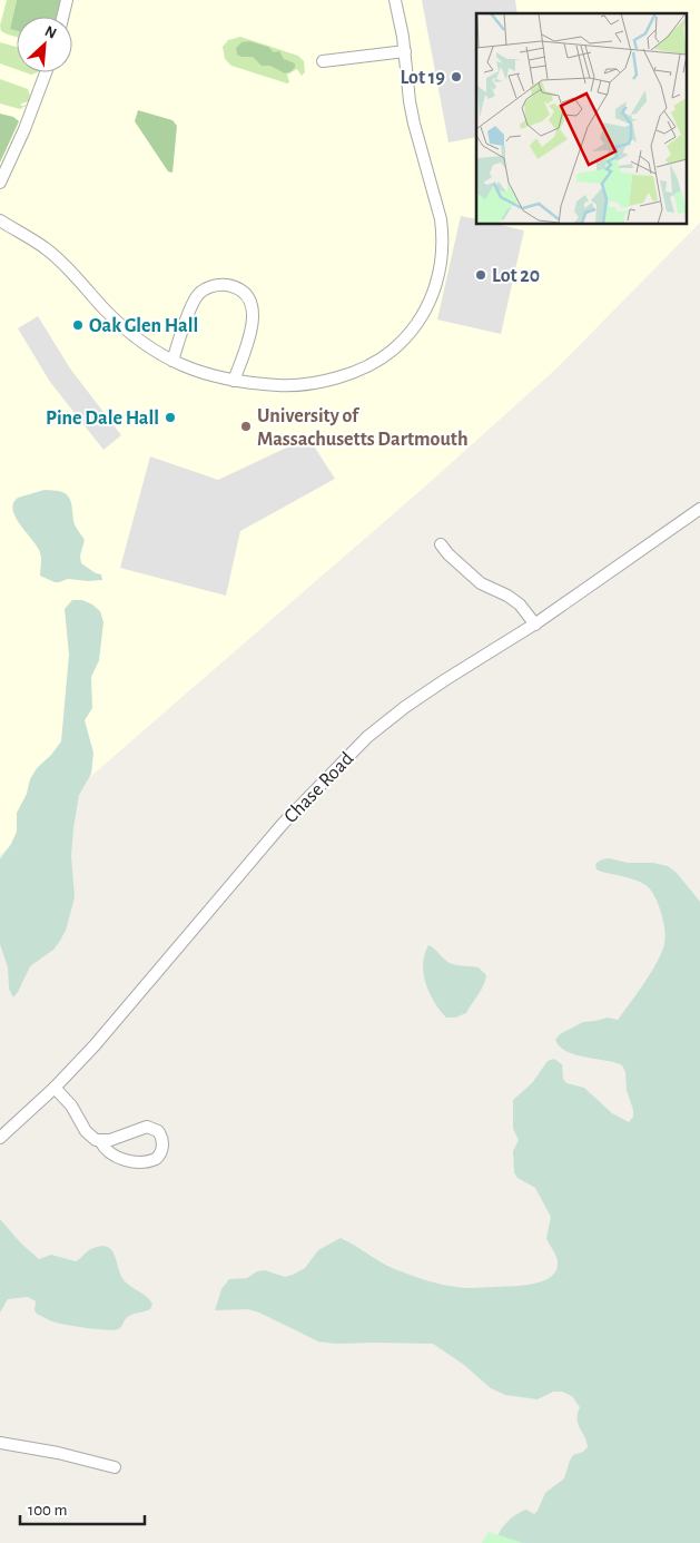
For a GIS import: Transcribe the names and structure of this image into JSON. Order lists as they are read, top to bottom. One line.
{"streets":{"street":["Chase Road"]},"places":["Lot 19","Lot 20","Oak Glen Hall","Pine Dale Hall","University of Massachusetts Dartmouth"],"scale_bar":"100 m","north":"top right"}
